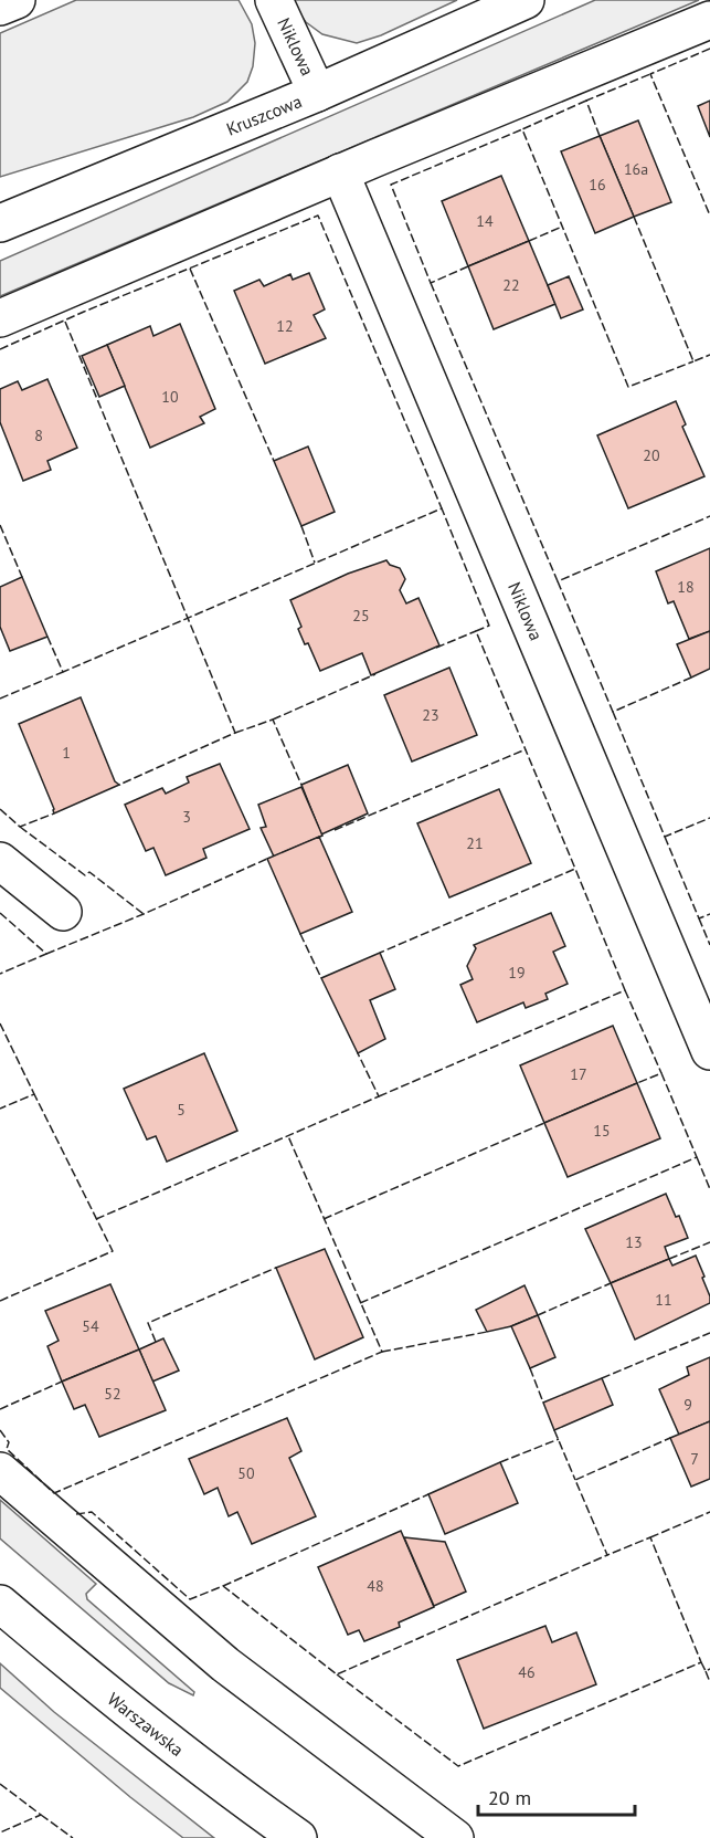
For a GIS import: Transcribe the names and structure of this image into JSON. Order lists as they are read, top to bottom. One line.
{"streets":{"street":["Niklowa","Kruszcowa","Warszawska"]},"crossings":[["Niklowa","Kruszcowa"]],"house_numbers":["16a","16","14","22","12","10","8","20","18","25","23","1","3","21","19","17","5","15","13","11","54","52","9","7","50","48","46"],"scale_bar":"20 m"}
